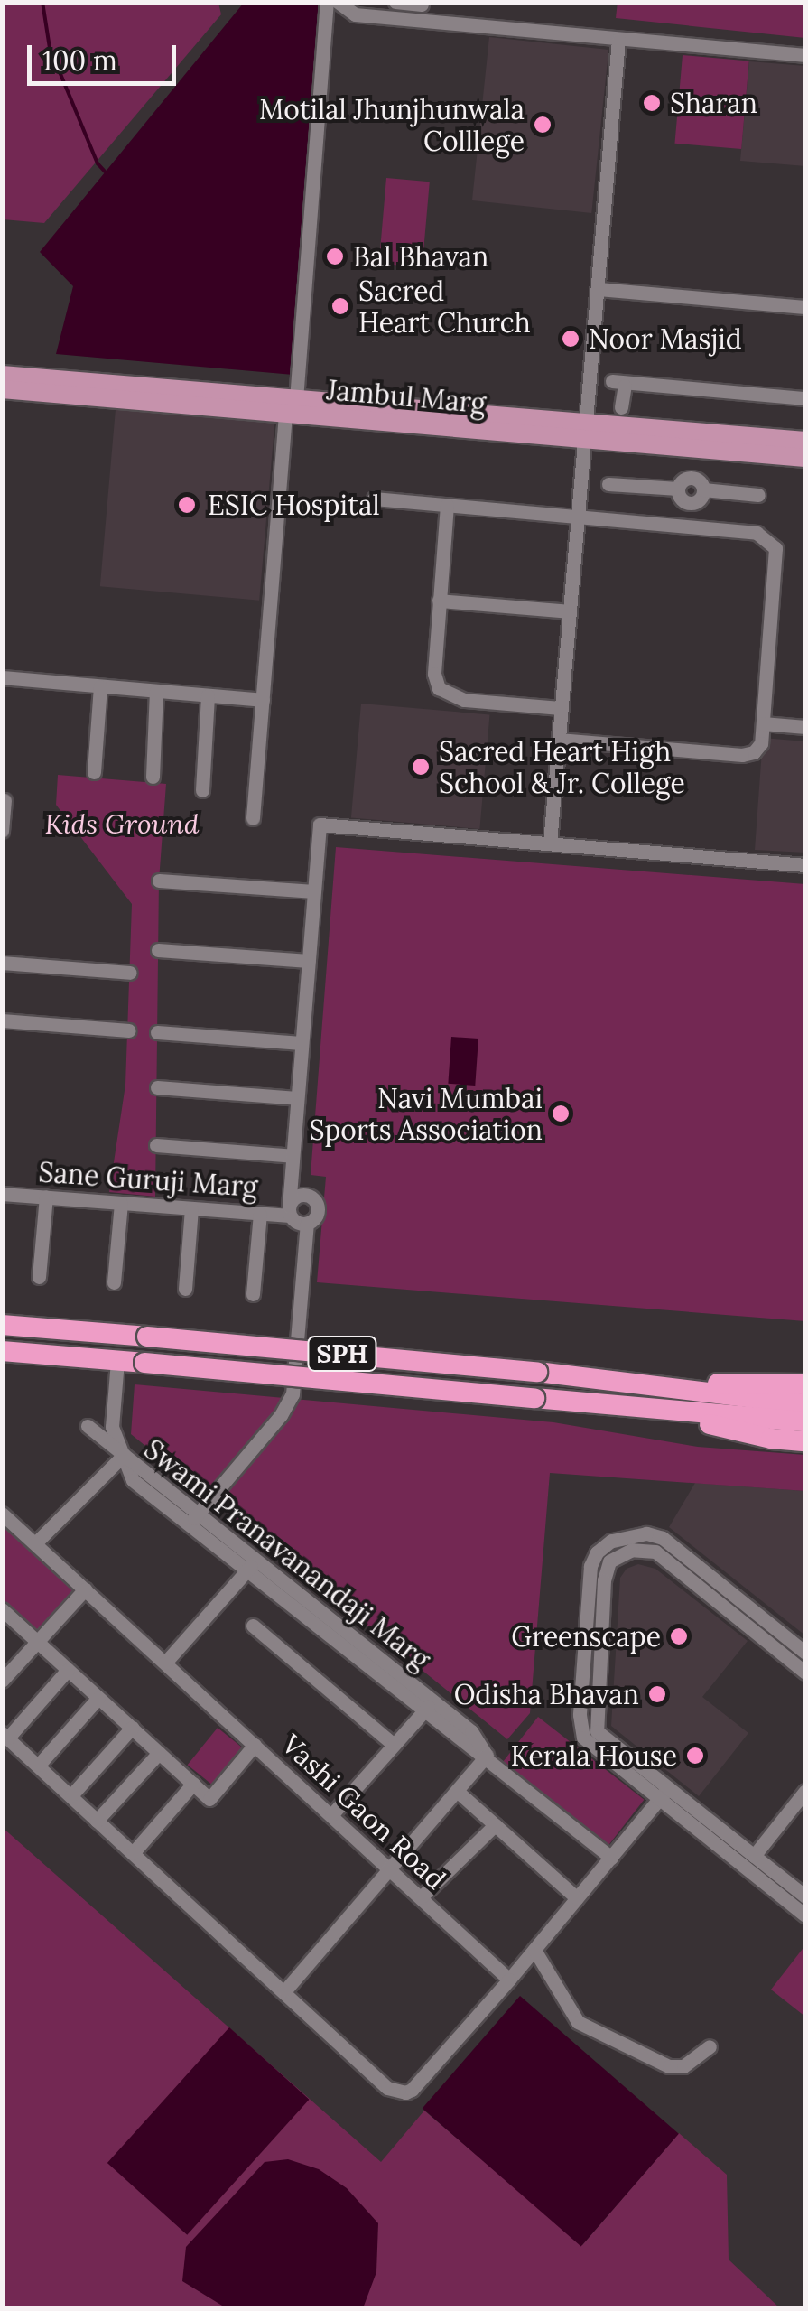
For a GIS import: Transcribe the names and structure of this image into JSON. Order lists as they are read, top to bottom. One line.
{"streets":{"highway":["SPH"],"main road":["Jambul Marg"],"street":["Sane Guruji Marg","Swami Pranavanandaji Marg","Vashi Gaon Road"]},"parks":["Kids Ground"],"places":["Sharan","Motilal Jhunjhunwala Colllege","Bal Bhavan","Sacred Heart Church","Noor Masjid","ESIC Hospital","Sacred Heart High School & Jr. College","Navi Mumbai Sports Association","Greenscape","Odisha Bhavan","Kerala House"],"scale_bar":"100 m"}
